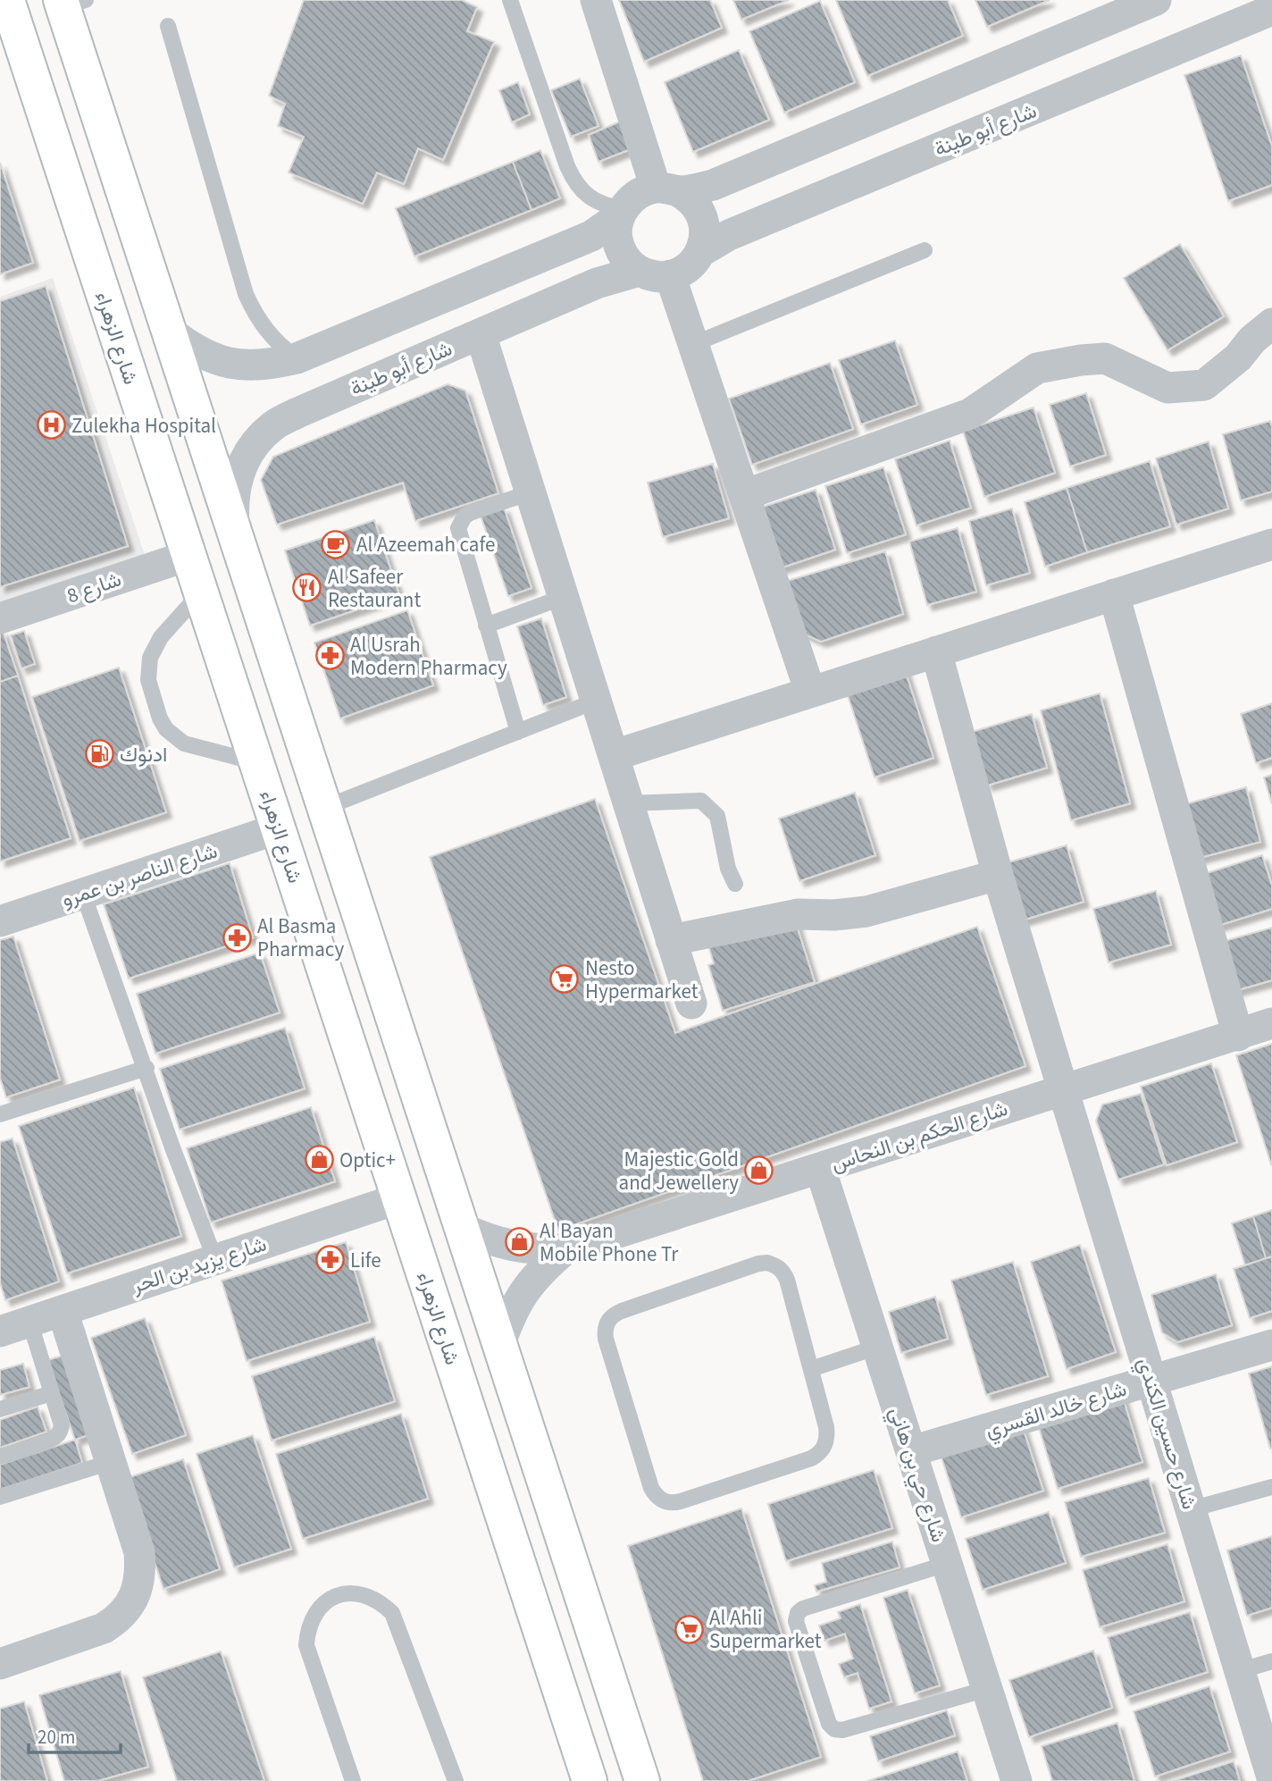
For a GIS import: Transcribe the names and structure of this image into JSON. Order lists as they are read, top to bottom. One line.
{"streets":{"main road":["شارع الزهراء"],"street":["شارع أبو طينة","شارع 8","شارع الناصر بن عمرو","شارع الحكم بن النحاس","شارع يزيد بن الحر","شارع خالد القسري","شارع حسين الكندي","شارع حي بن هاني"]},"crossings":[["شارع الزهراء","شارع 8"],["شارع الزهراء","شارع الناصر بن عمرو"],["شارع الزهراء","شارع يزيد بن الحر"],["شارع الحكم بن النحاس","شارع حسين الكندي"],["شارع الحكم بن النحاس","شارع حي بن هاني"],["شارع خالد القسري","شارع حسين الكندي"],["شارع خالد القسري","شارع حي بن هاني"]],"places":{"hospital":["Zulekha Hospital"],"cafe":["Al Azeemah cafe"],"restaurant":["Al Safeer Restaurant"],"pharmacy":["Al Usrah Modern Pharmacy","Al Basma Pharmacy","Life"],"fuel station":["ادنوك"],"supermarket":["Nesto Hypermarket","Al Ahli Supermarket"],"shop":["Optic+","Majestic Gold and Jewellery","Al Bayan Mobile Phone Tr"]},"scale_bar":"20 m"}
